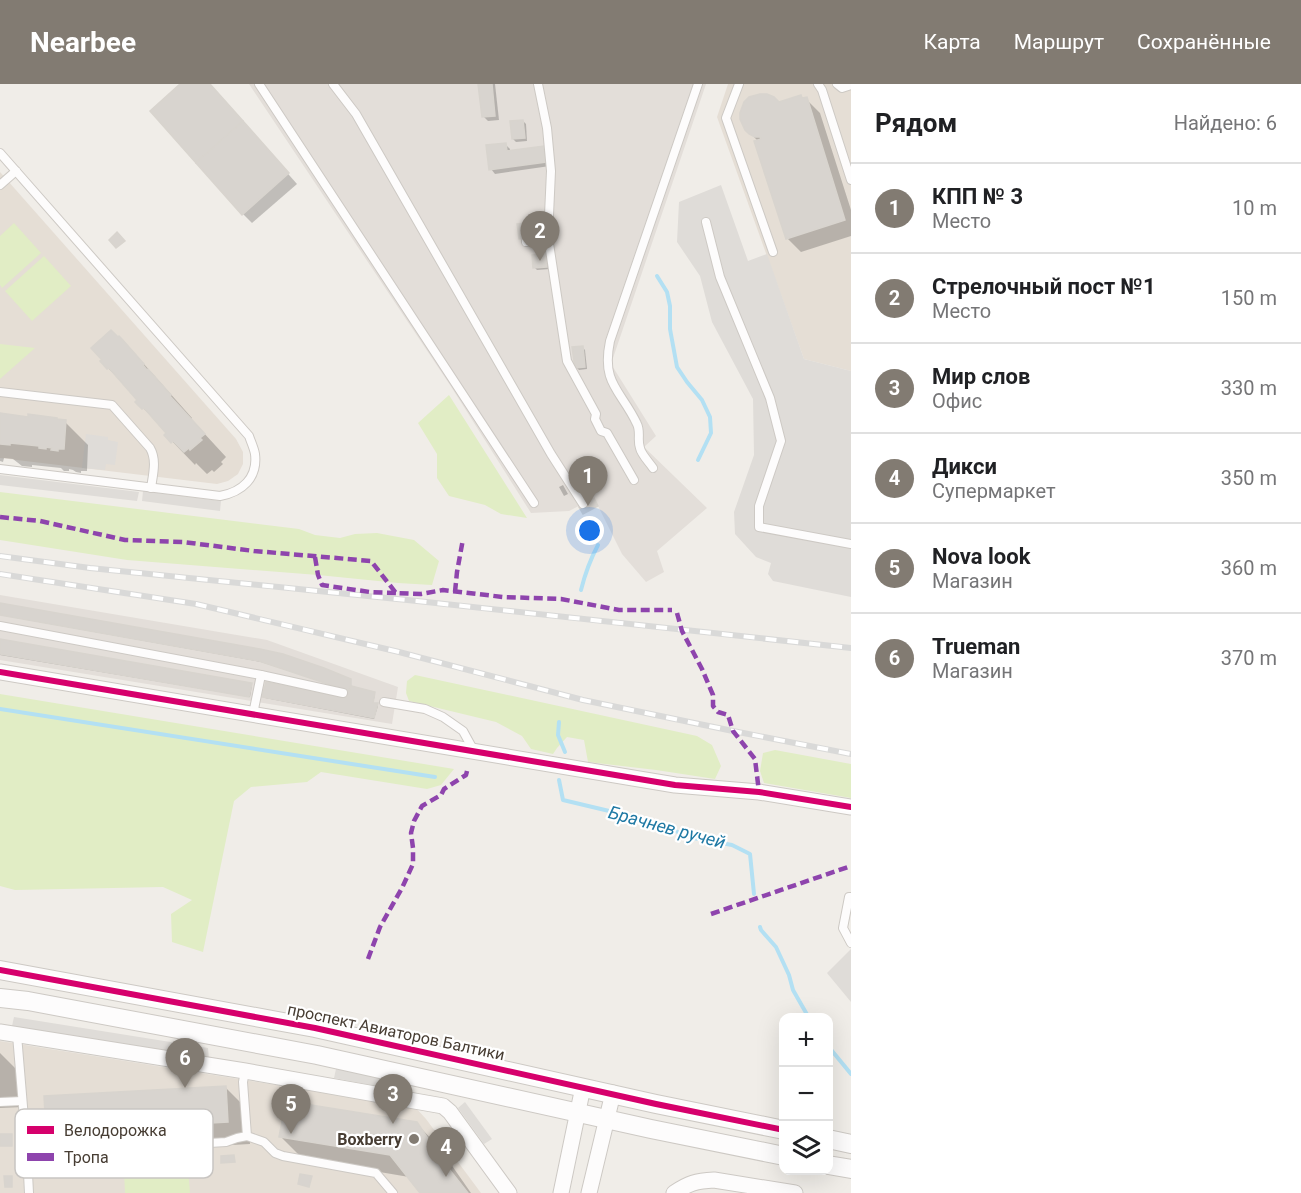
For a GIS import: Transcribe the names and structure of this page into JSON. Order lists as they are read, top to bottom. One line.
{"streets":{"street":["проспект Авиаторов Балтики"]},"water":["Брачнев ручей"],"places":["Boxberry"],"legend":["Велодорожка","Тропа"],"page":{"header":"Nearbee","nav":["Карта","Маршрут","Сохранённые"],"heading":["Рядом","Найдено: 6"],"list":[{"mark":"1","name":"КПП № 3","note":"Место","value":"10 m"},{"mark":"2","name":"Стрелочный пост №1","note":"Место","value":"150 m"},{"mark":"3","name":"Мир слов","note":"Офис","value":"330 m"},{"mark":"4","name":"Дикси","note":"Супермаркет","value":"350 m"},{"mark":"5","name":"Nova look","note":"Магазин","value":"360 m"},{"mark":"6","name":"Trueman","note":"Магазин","value":"370 m"}],"pins":["2","1","6","3","5","4"],"map_buttons":["+","−"]}}
